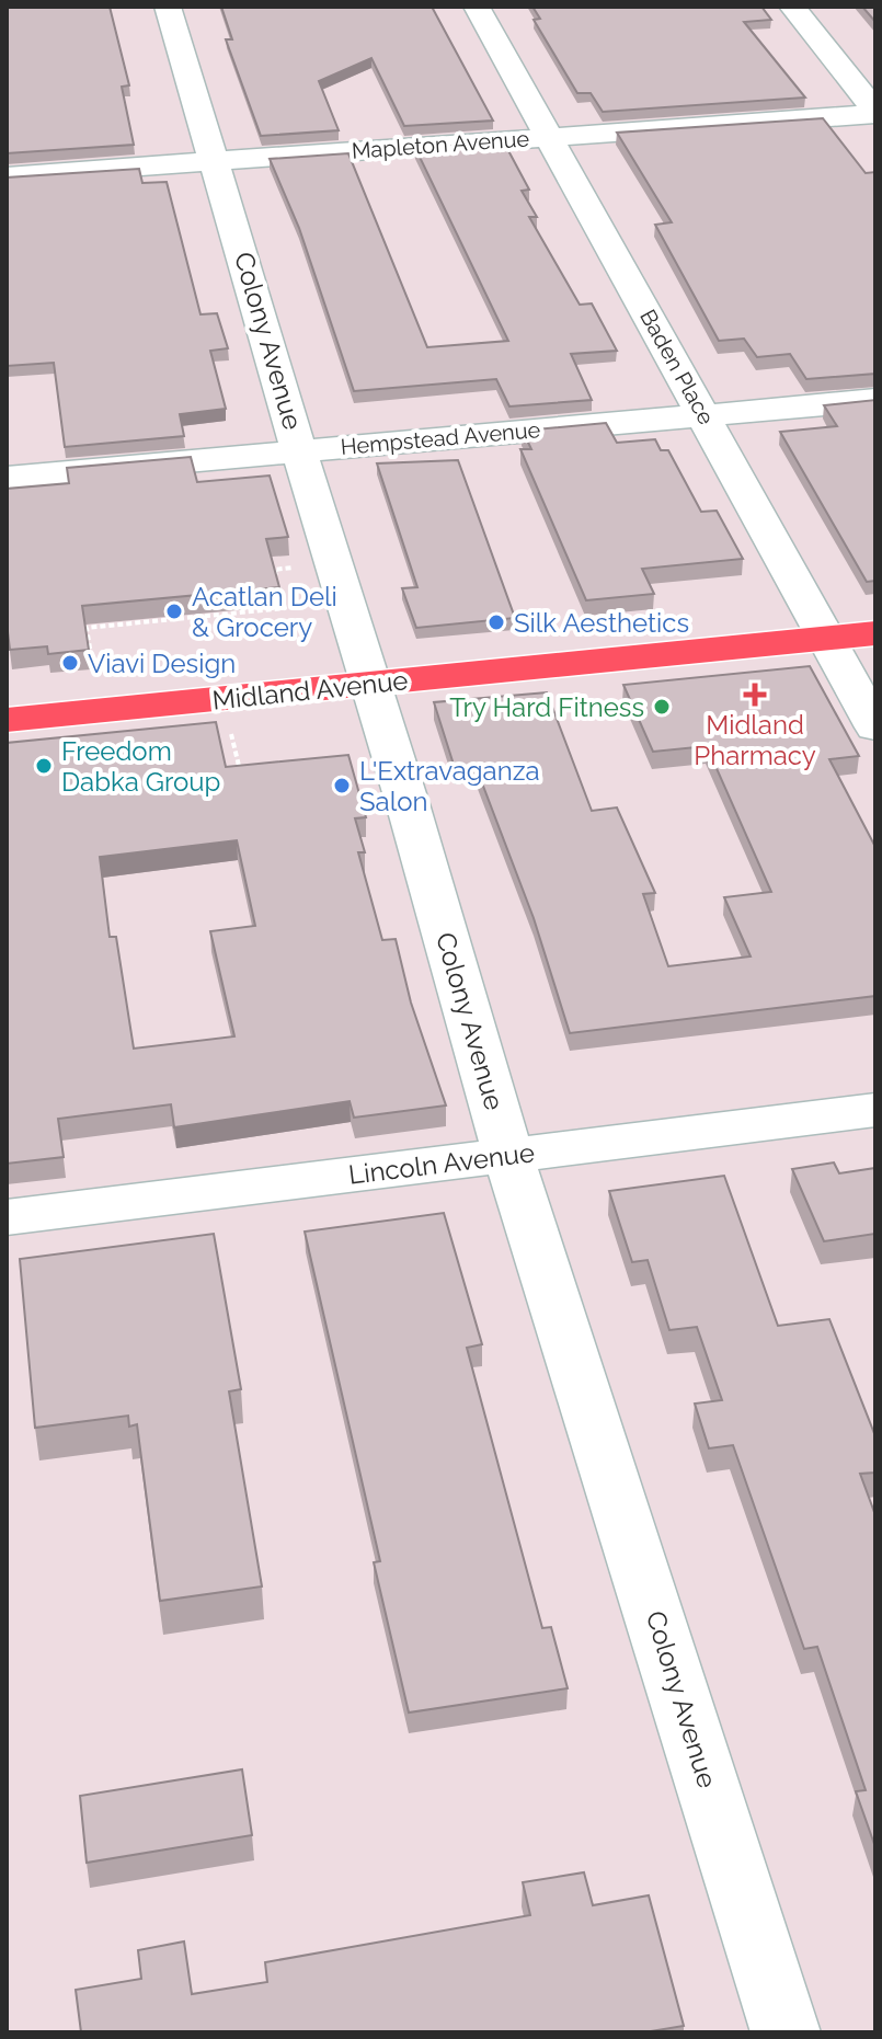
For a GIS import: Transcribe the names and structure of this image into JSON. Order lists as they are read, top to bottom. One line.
{"streets":{"main road":["Midland Avenue"],"street":["Mapleton Avenue","Colony Avenue","Baden Place","Hempstead Avenue","Lincoln Avenue"]},"crossings":[["Mapleton Avenue","Colony Avenue"],["Mapleton Avenue","Baden Place"],["Colony Avenue","Hempstead Avenue"],["Colony Avenue","Midland Avenue"],["Colony Avenue","Lincoln Avenue"],["Baden Place","Hempstead Avenue"],["Baden Place","Midland Avenue"]],"places":{"other":["Acatlan Deli & Grocery","Silk Aesthetics","Viavi Design","Try Hard Fitness","Freedom Dabka Group","L'Extravaganza Salon"],"health":["Midland Pharmacy"]}}
